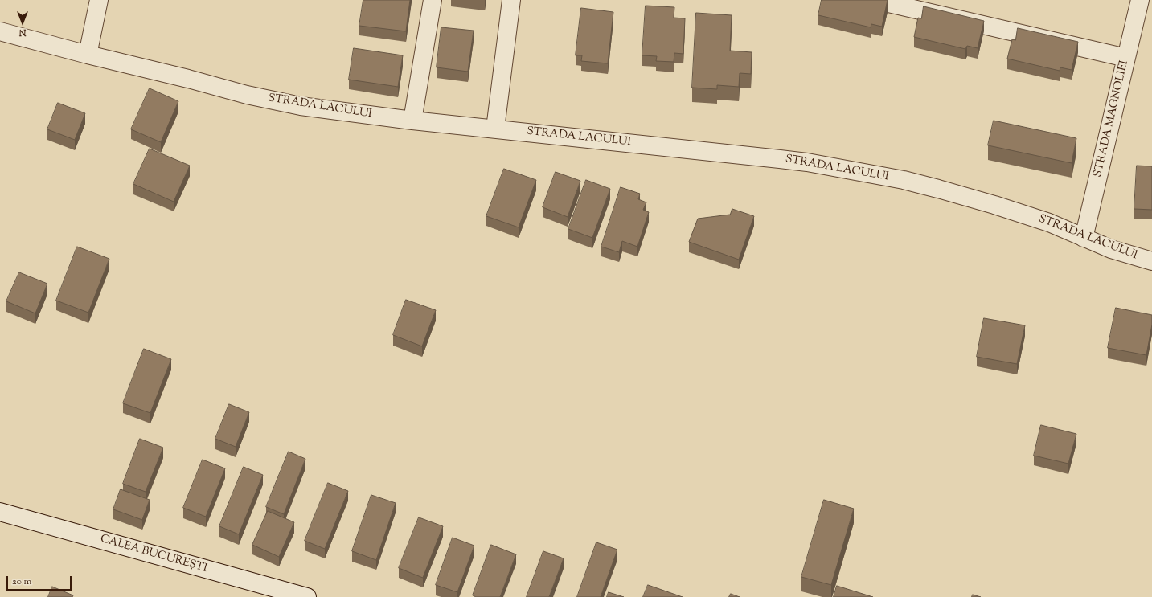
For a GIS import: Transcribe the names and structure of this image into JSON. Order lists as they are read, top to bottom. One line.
{"streets":{"street":["STRADA LACULUI","STRADA MAGNOLIEI","CALEA BUCUREȘTI"]},"crossings":[["STRADA LACULUI","STRADA MAGNOLIEI"]],"scale_bar":"20 m","north":"bottom"}
